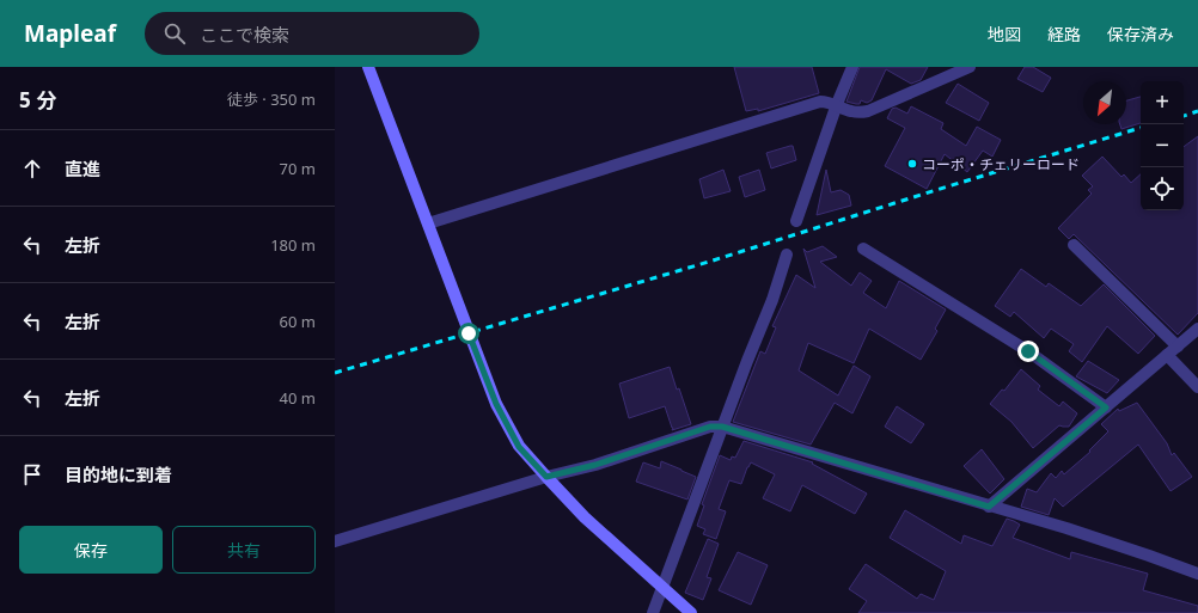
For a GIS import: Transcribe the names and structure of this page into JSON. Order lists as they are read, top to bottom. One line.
{"places":["コーポ・チェリーロード"],"north":"bottom left","page":{"header":"Mapleaf","search":"ここで検索","nav":["地図","経路","保存済み"],"heading":["5 分","徒歩 · 350 m"],"map_buttons":["+","−"],"list":[["直進","70 m"],["左折","180 m"],["左折","60 m"],["左折","40 m"],"目的地に到着"],"buttons":["保存","共有"]}}
